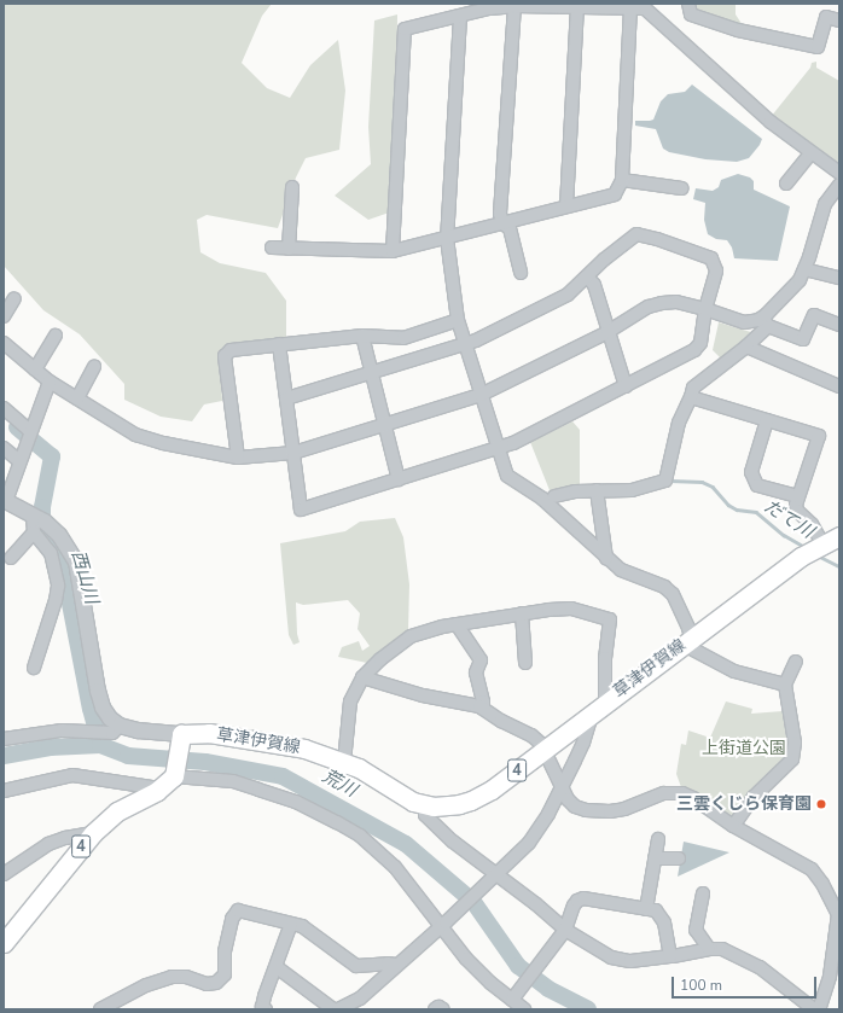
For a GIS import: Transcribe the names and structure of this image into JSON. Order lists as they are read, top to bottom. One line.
{"streets":{"main road":["草津伊賀線","4"]},"water":["だて川","西山川","荒川"],"parks":["上街道公園"],"places":["三雲くじら保育園"],"scale_bar":"100 m"}
